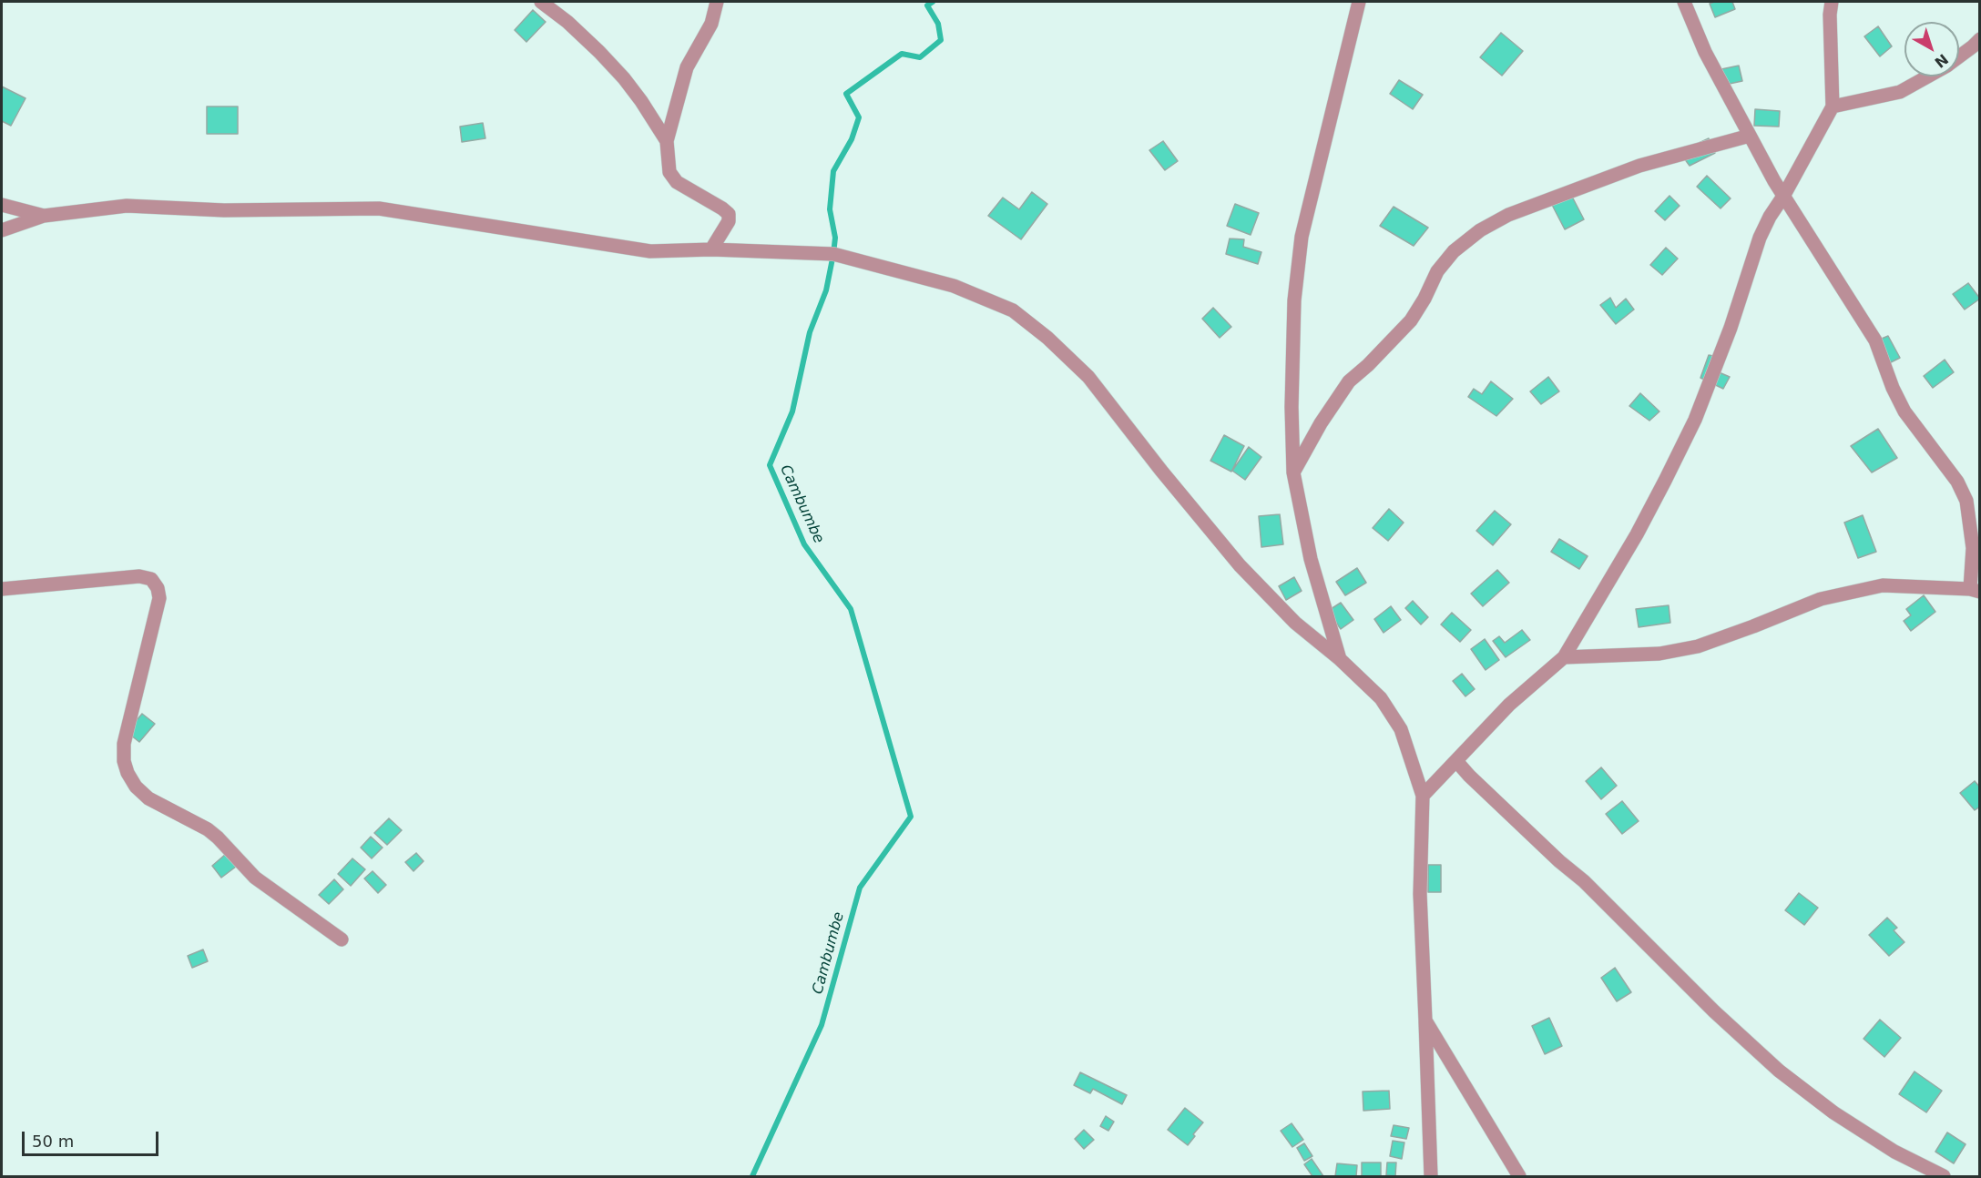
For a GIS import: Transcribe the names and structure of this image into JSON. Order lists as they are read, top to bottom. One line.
{"water":["Cambumbe"],"scale_bar":"50 m","north":"bottom right"}
